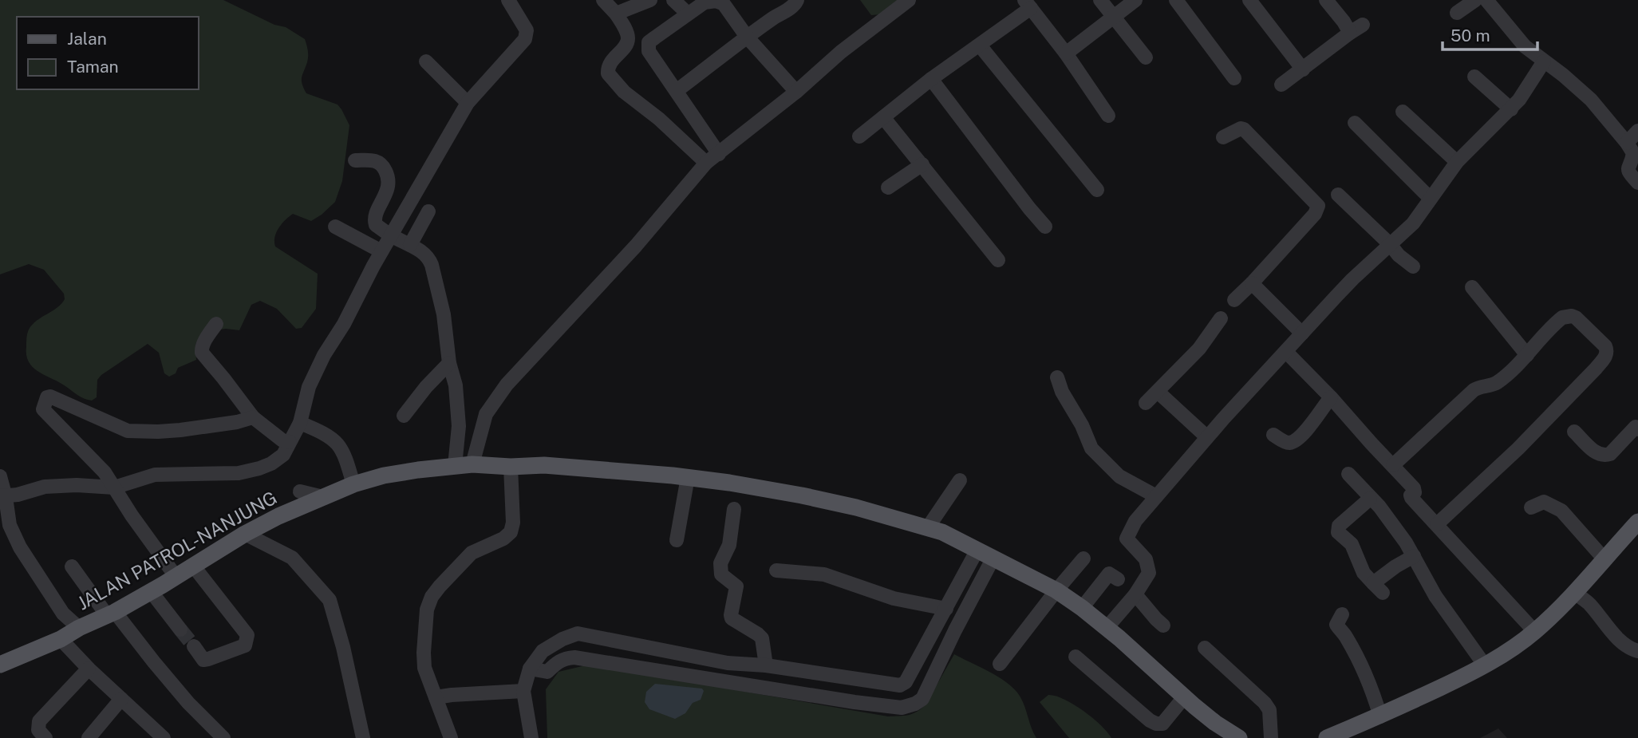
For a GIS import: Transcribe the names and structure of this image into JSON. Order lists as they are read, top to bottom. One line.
{"streets":{"main road":["JALAN PATROL-NANJUNG"]},"legend":["Jalan","Taman"],"scale_bar":"50 m"}
